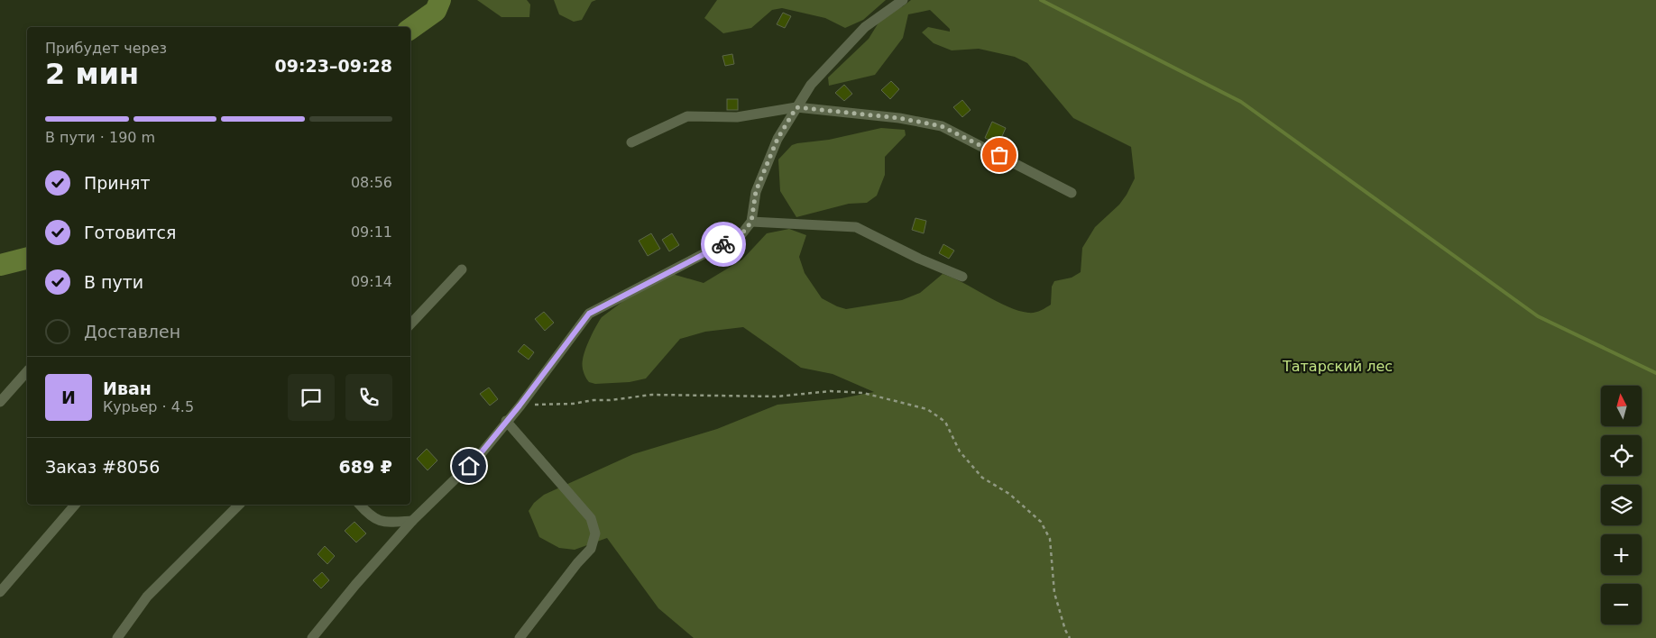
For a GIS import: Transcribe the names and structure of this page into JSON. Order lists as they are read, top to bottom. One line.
{"parks":["Татарский лес"],"north":"top","page":{"heading":["2 мин","Прибудет через","09:23–09:28"],"panel":["Иван","Курьер · 4.5","Заказ #8056","689 ₽"],"bar":"В пути · 190 m","list":[["Принят","08:56"],["Готовится","09:11"],["В пути","09:14"],"Доставлен"],"round":"И","map_buttons":["+","−"]}}
